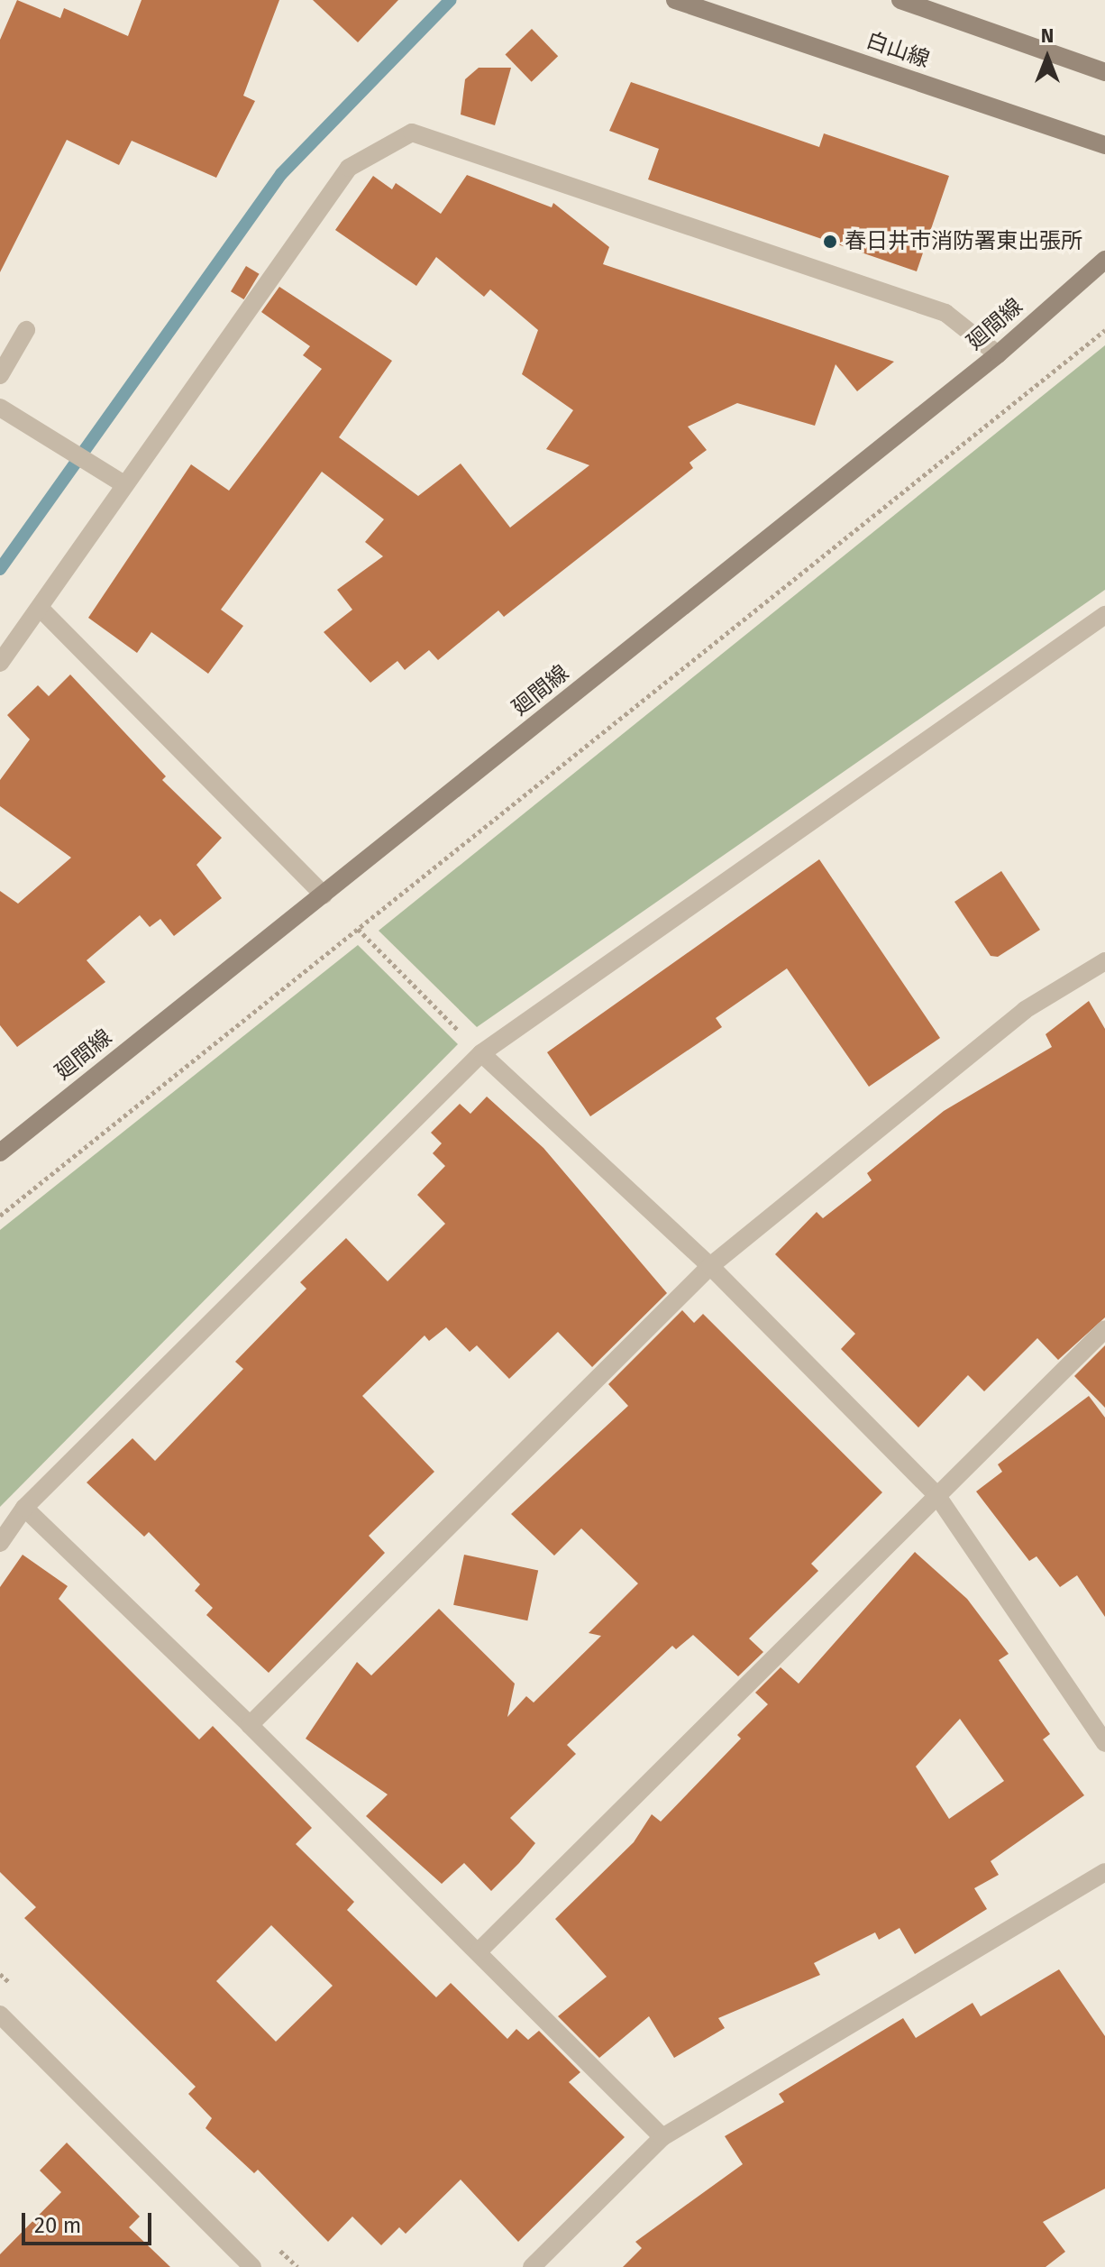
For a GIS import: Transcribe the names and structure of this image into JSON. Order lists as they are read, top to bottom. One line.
{"streets":{"street":["白山線","廻間線"]},"places":["春日井市消防署東出張所"],"scale_bar":"20 m","north":"top"}
